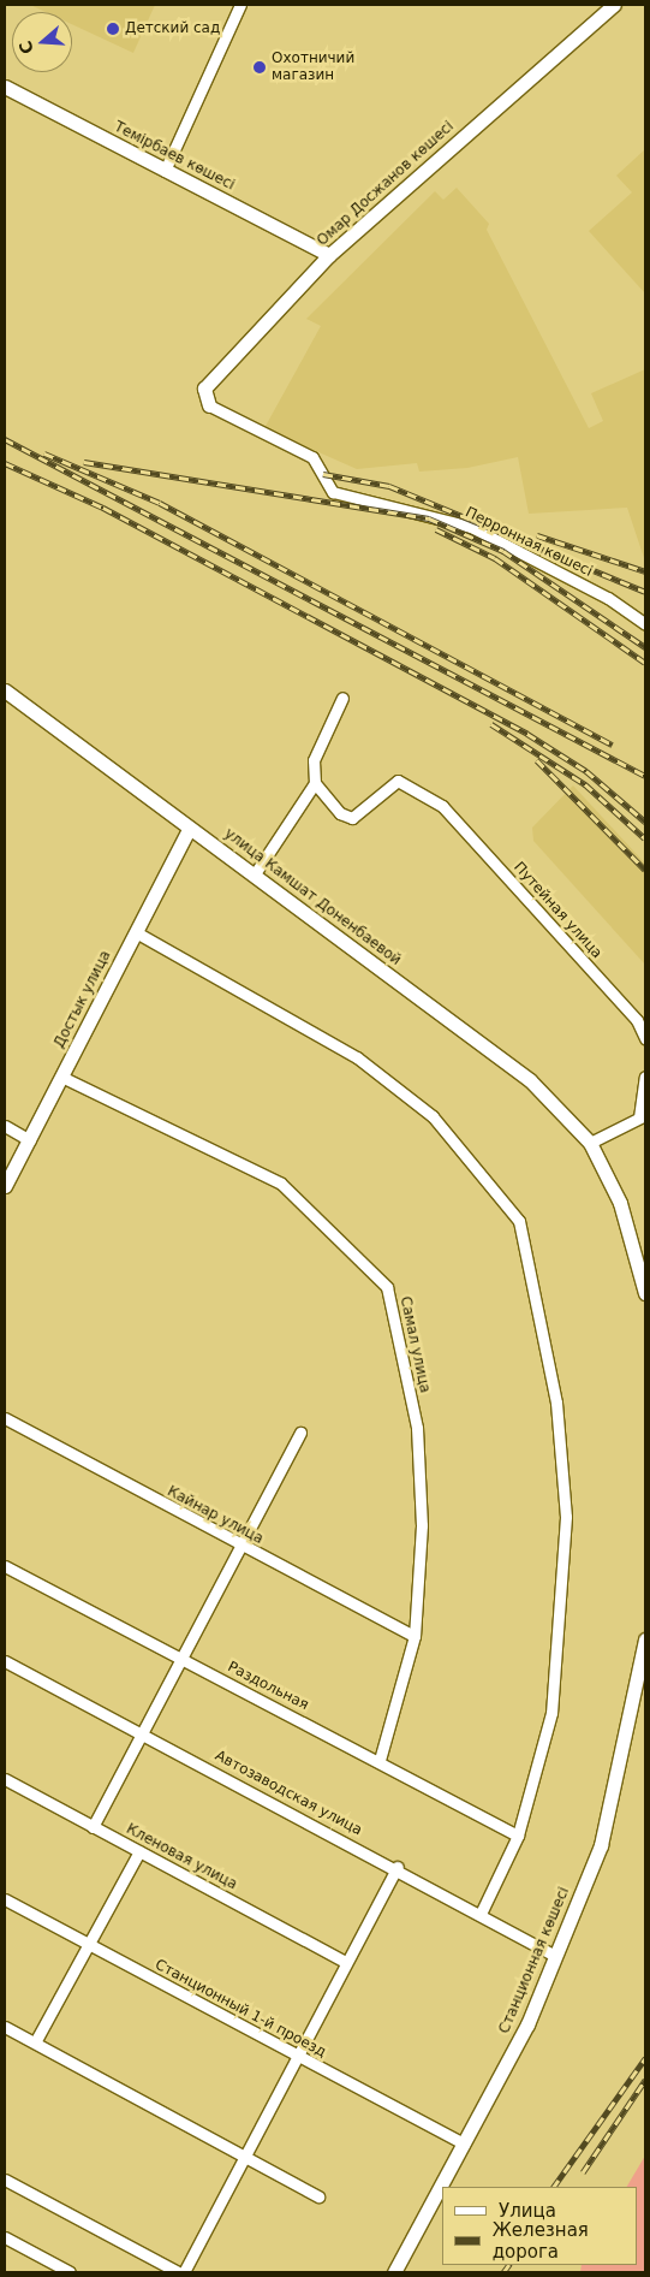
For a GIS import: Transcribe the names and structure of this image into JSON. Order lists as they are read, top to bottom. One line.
{"streets":{"street":["Темірбаев көшесі","Омар Досжанов көшесі","Перронная көшесі","улица Камшат Доненбаевой","Путейная улица","Достык улица","Самал улица","Кайнар улица","Раздольная","Автозаводская улица","Кленовая улица","Станционная көшесі","Станционный 1-й проезд"]},"crossings":[["Темірбаев көшесі","Омар Досжанов көшесі"],["Омар Досжанов көшесі","Перронная көшесі"],["улица Камшат Доненбаевой","Достык улица"],["Достык улица","Самал улица"],["Самал улица","Кайнар улица"],["Самал улица","Раздольная"],["Автозаводская улица","Станционная көшесі"],["Станционная көшесі","Станционный 1-й проезд"]],"places":["Детский сад","Охотничий магазин"],"legend":["Улица","Железная дорога"],"north":"left"}
